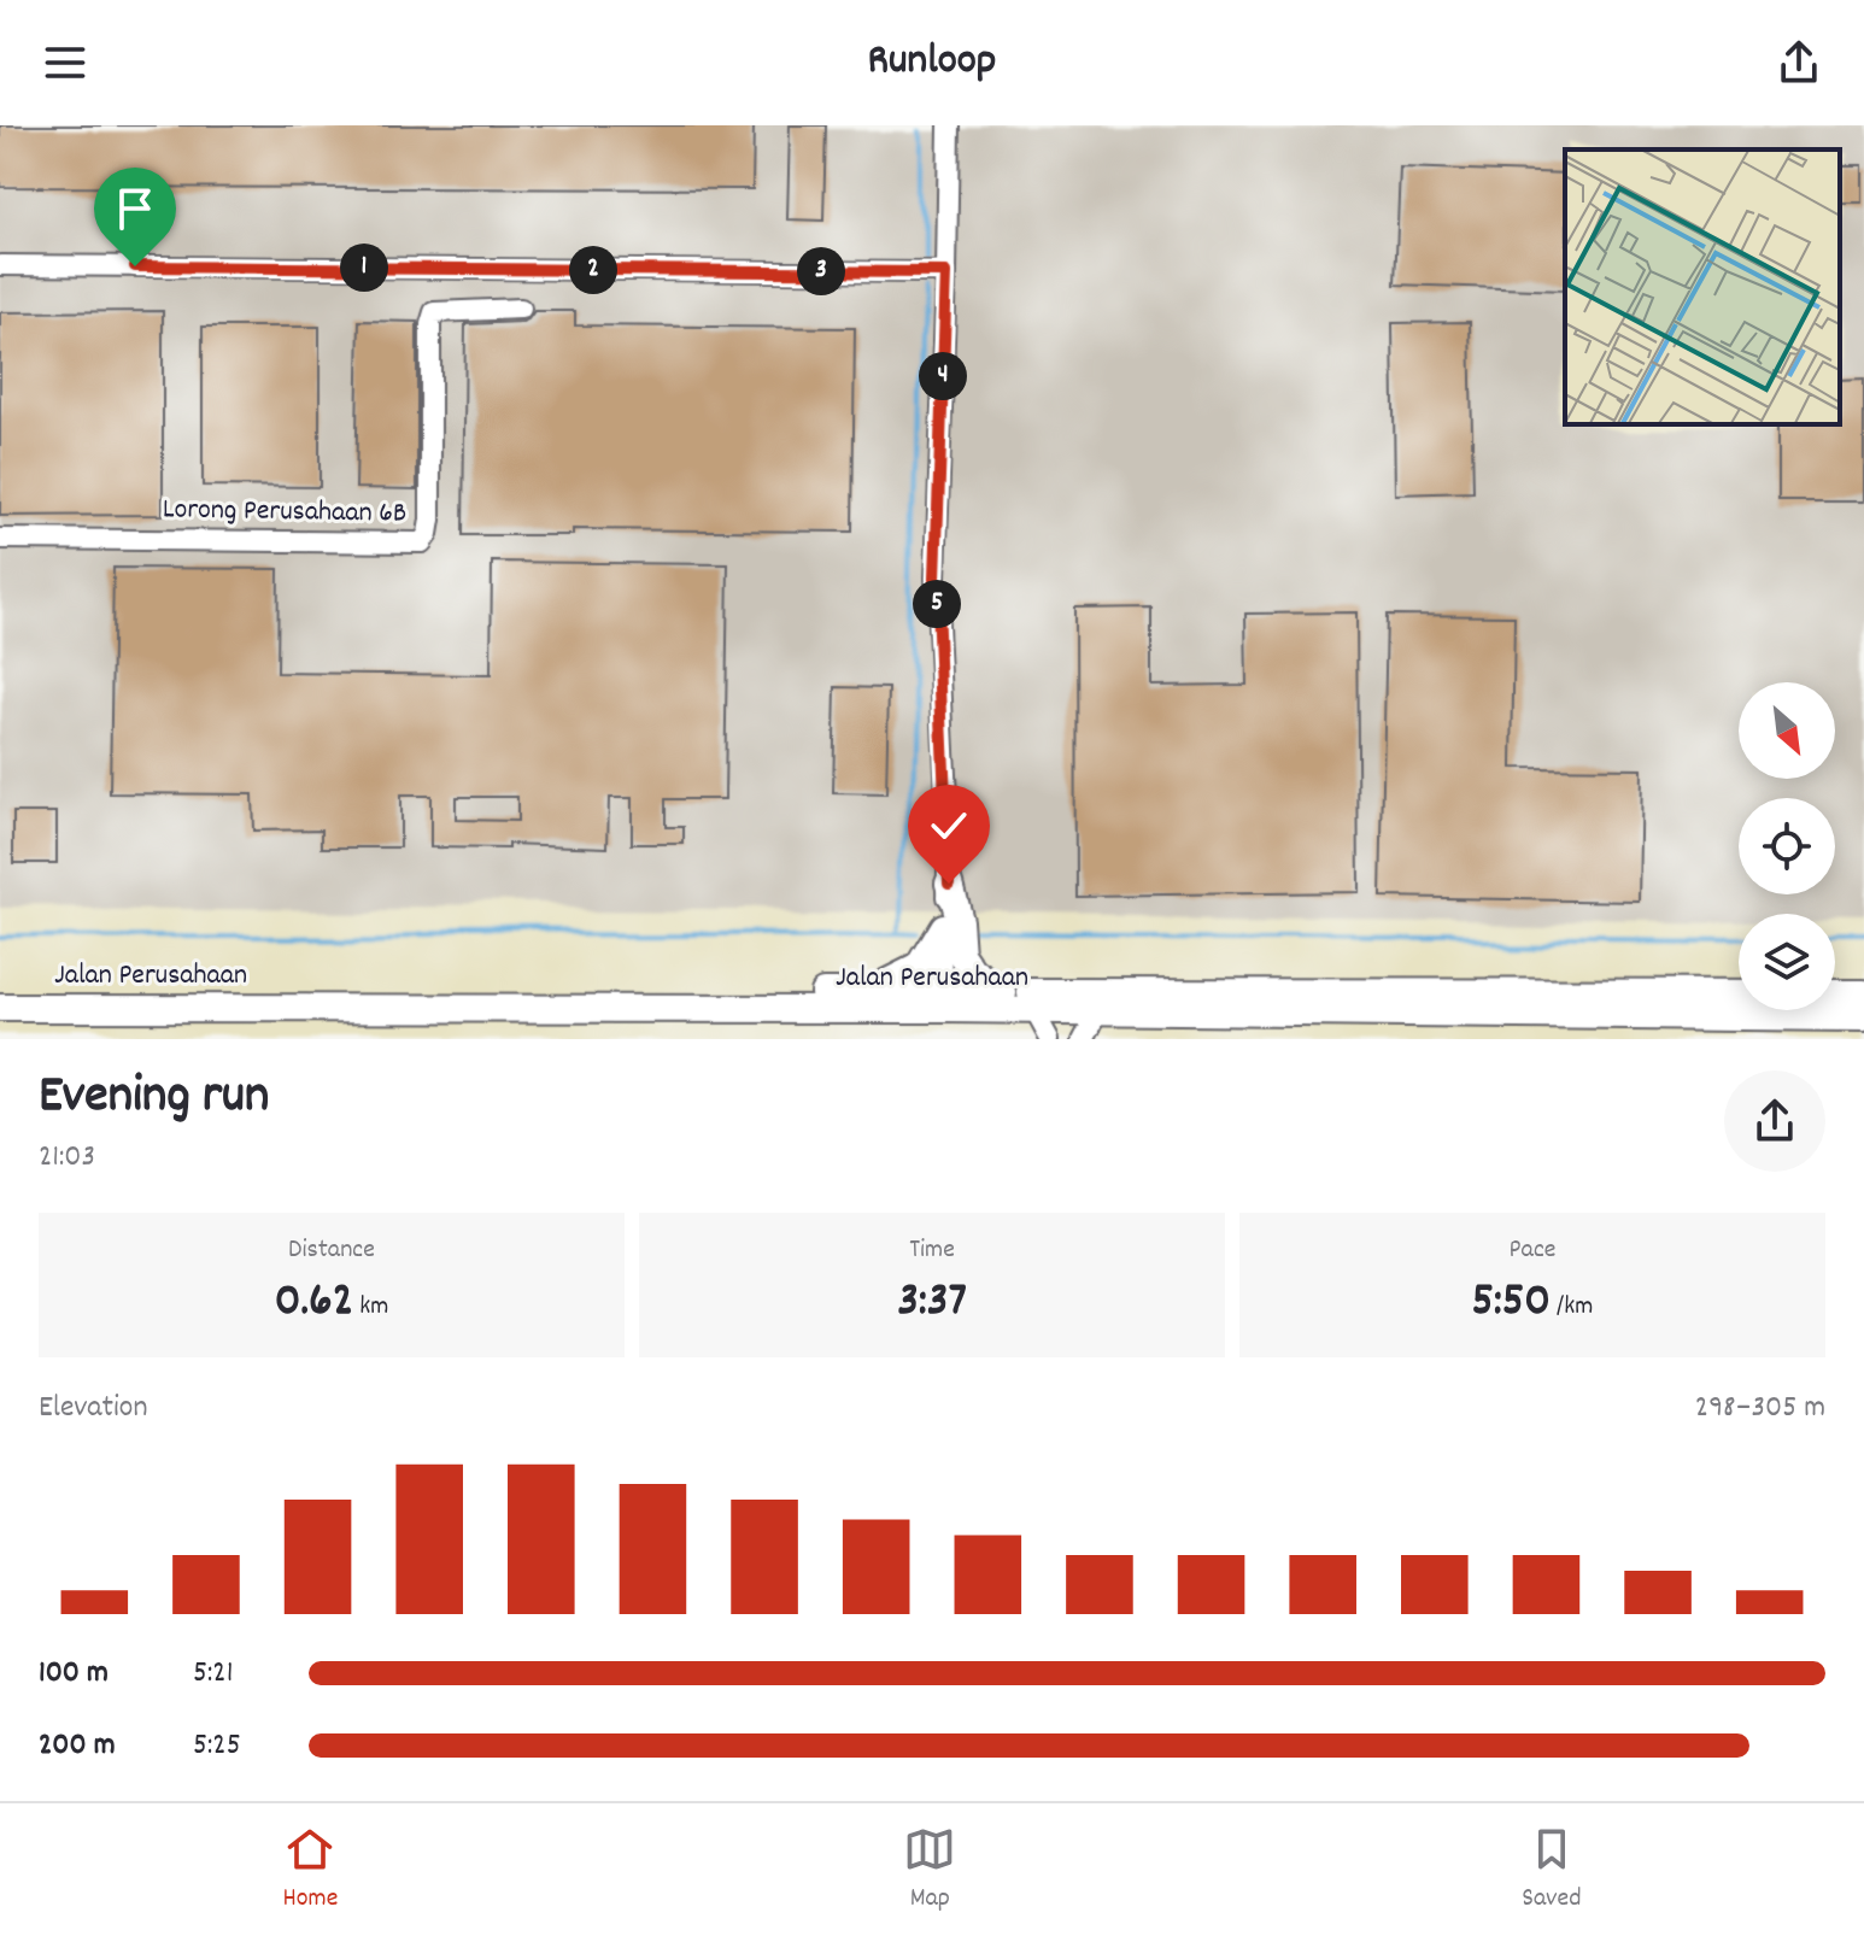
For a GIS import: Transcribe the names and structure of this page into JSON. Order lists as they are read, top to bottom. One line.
{"streets":{"main road":["Jalan Perusahaan"],"street":["Lorong Perusahaan 6B"]},"north":"bottom right","page":{"header":"Runloop","pins":["1","2","3","4","5"],"heading":["Evening run","21:03"],"stats":[["Distance","0.62 km"],["Time","3:37"],["Pace","5:50 /km"]],"chart":["Elevation","298–305 m"],"list":[{"name":"100 m","note":"5:21"},{"name":"200 m","note":"5:25"}],"tabs":["Home","Map","Saved"]}}
